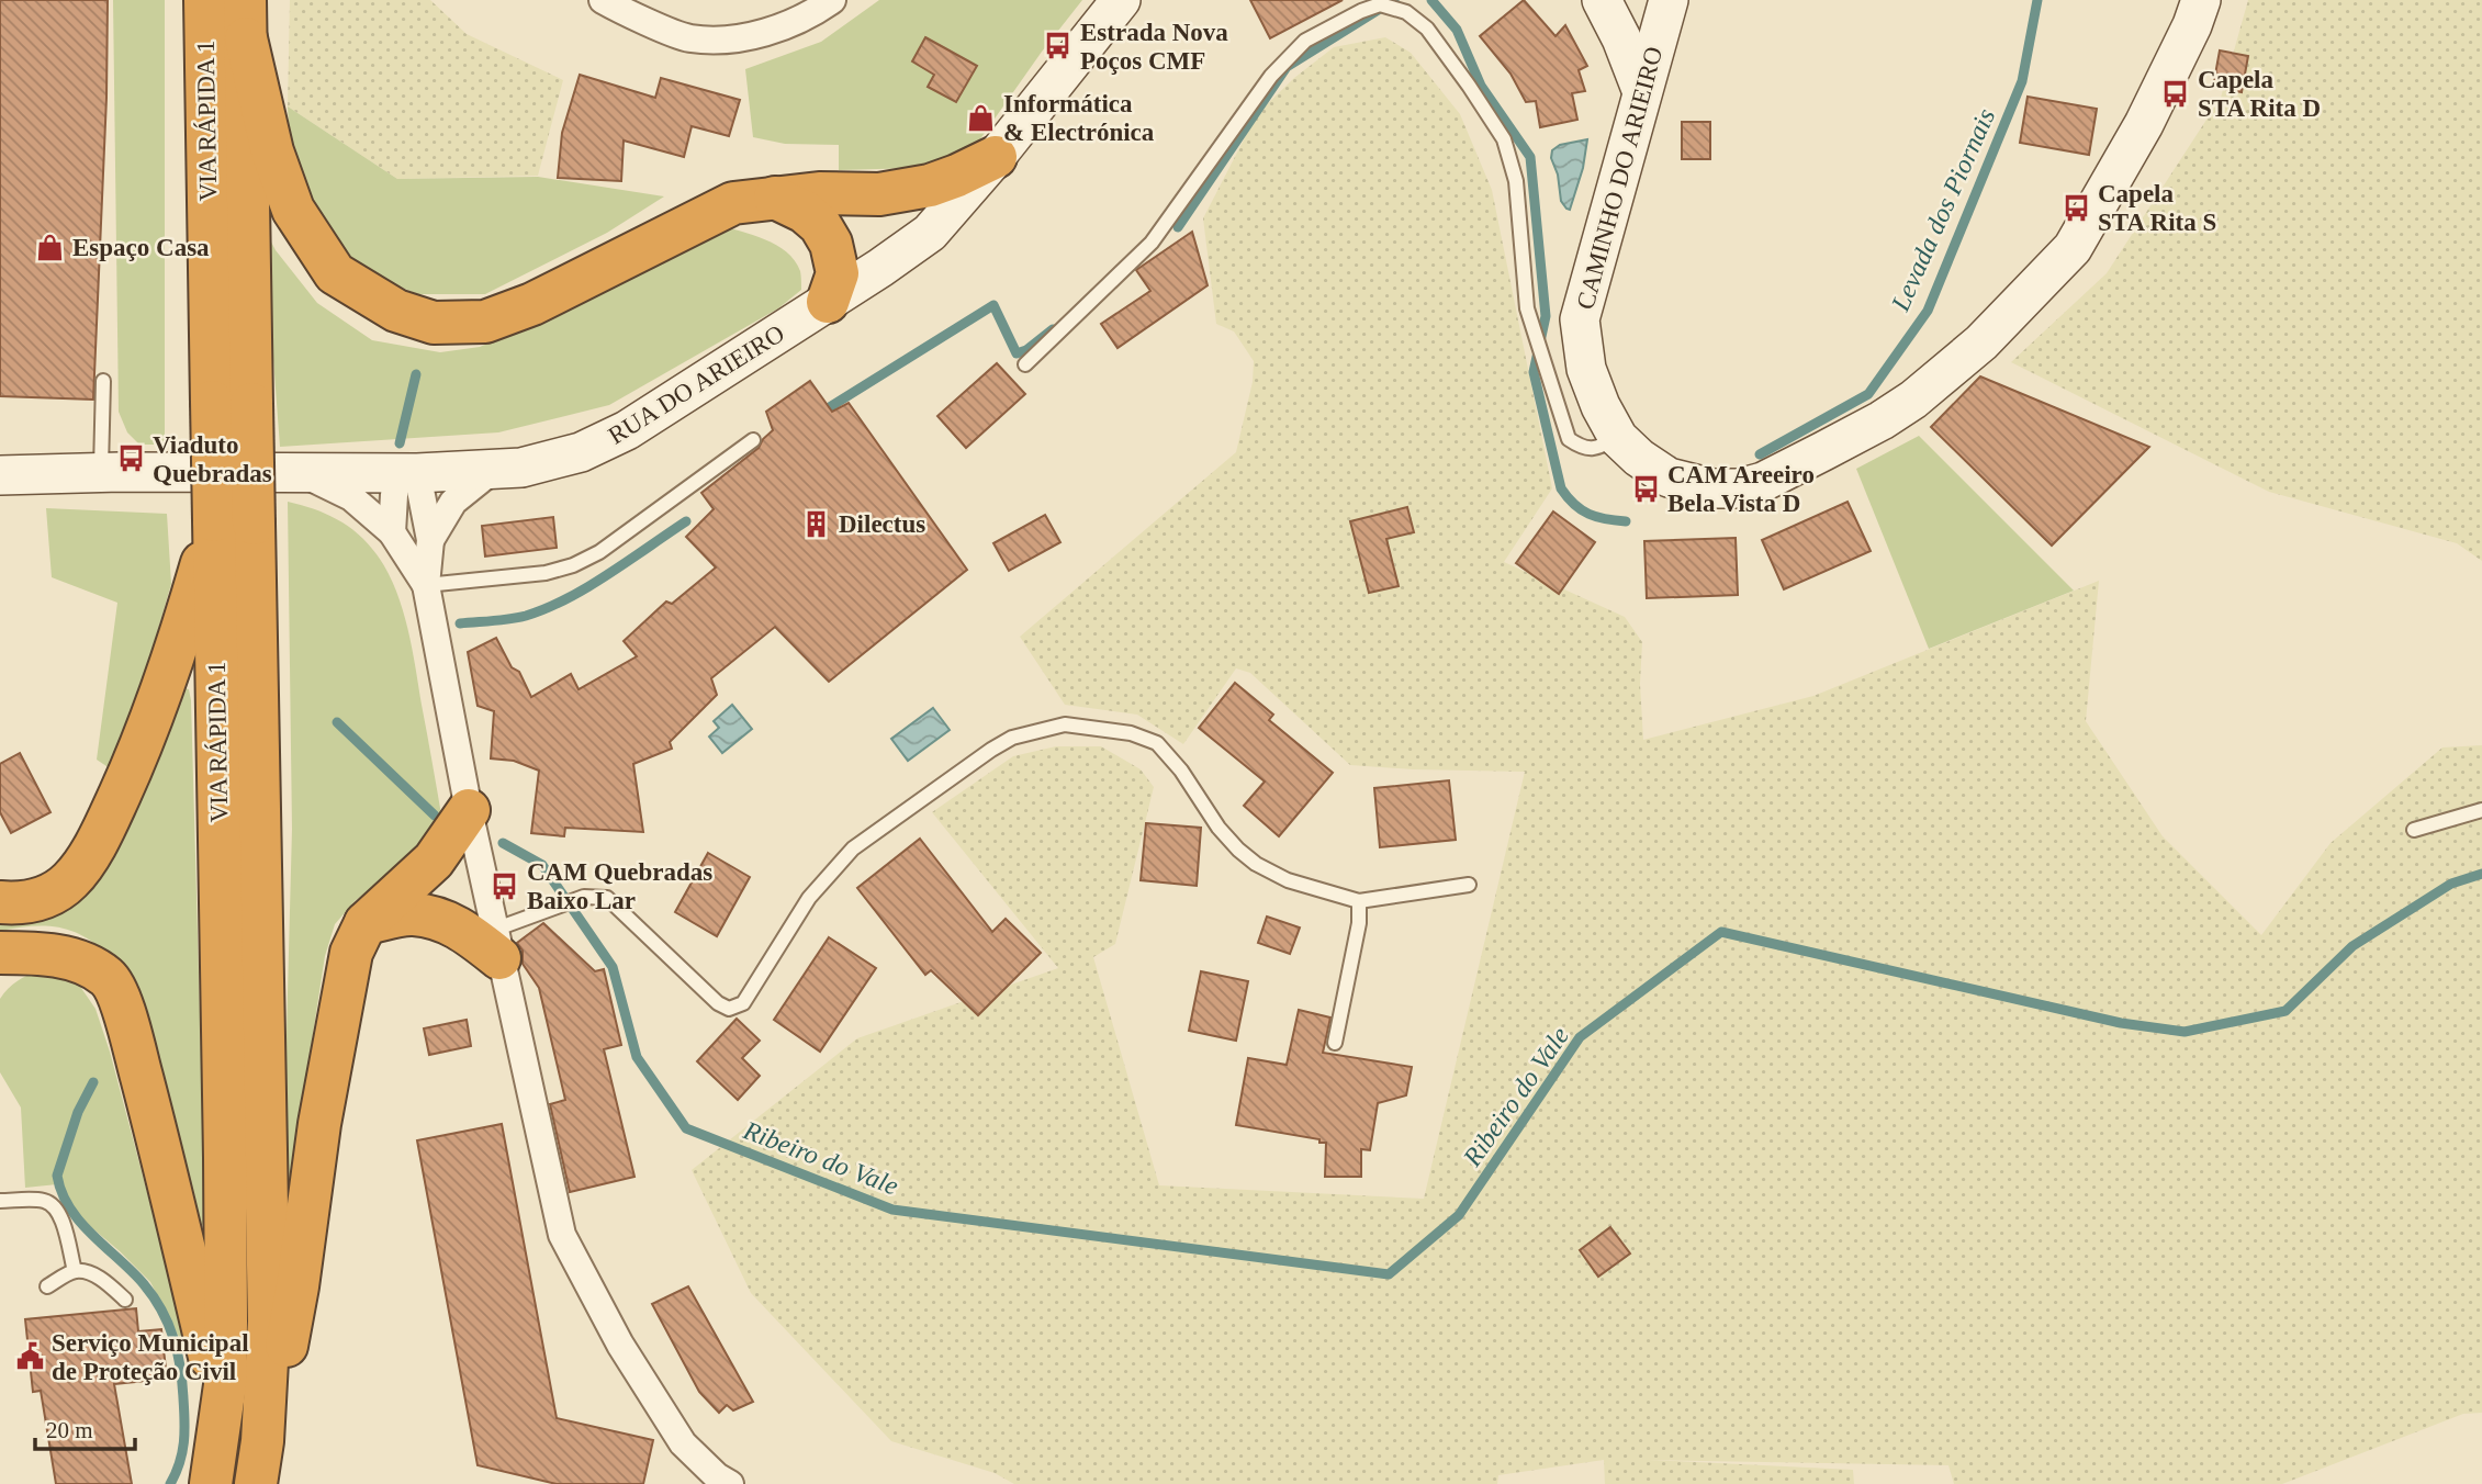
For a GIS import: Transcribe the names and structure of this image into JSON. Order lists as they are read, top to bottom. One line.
{"streets":{"highway":["VIA RÁPIDA 1"],"street":["CAMINHO DO ARIEIRO","RUA DO ARIEIRO"]},"water":["Levada dos Piornais","Ribeiro do Vale"],"places":{"bus stop":["Estrada Nova Poços CMF","Capela STA Rita D","Capela STA Rita S","Viaduto Quebradas","CAM Areeiro Bela Vista D","CAM Quebradas Baixo Lar"],"shop":["Informática & Electrónica","Espaço Casa"],"building":["Dilectus"],"public building":["Serviço Municipal de Proteção Civil"]},"scale_bar":"20 m"}
